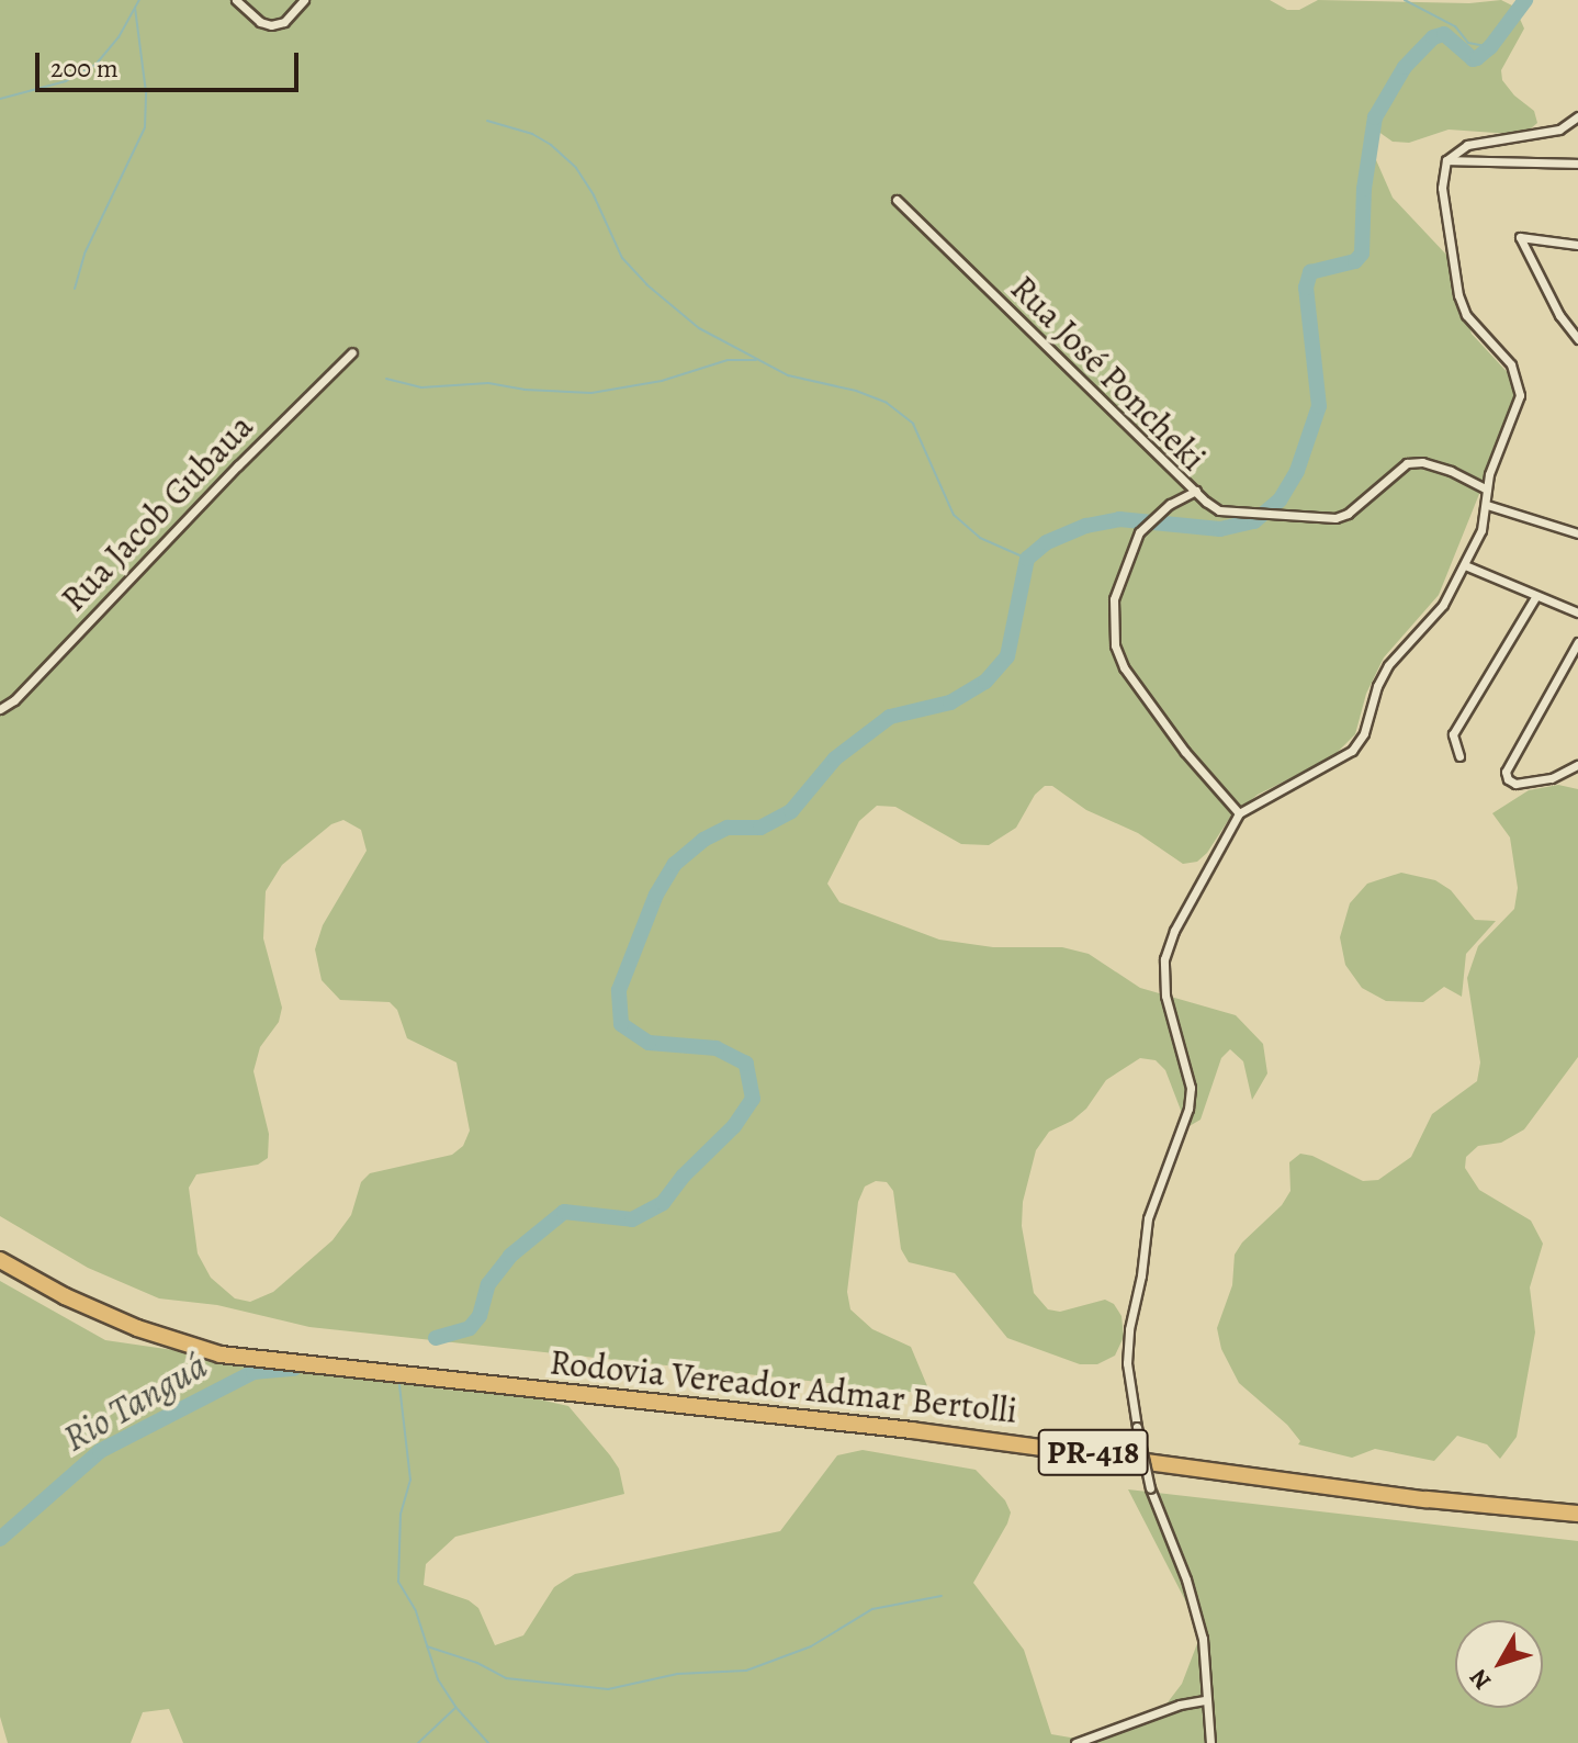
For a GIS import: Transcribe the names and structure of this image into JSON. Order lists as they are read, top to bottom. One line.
{"streets":{"highway":["Rodovia Vereador Admar Bertolli","PR-418"],"street":["Rua José Poncheki","Rua Jacob Gubaua"]},"water":["Rio Tanguá"],"scale_bar":"200 m","north":"bottom left"}
